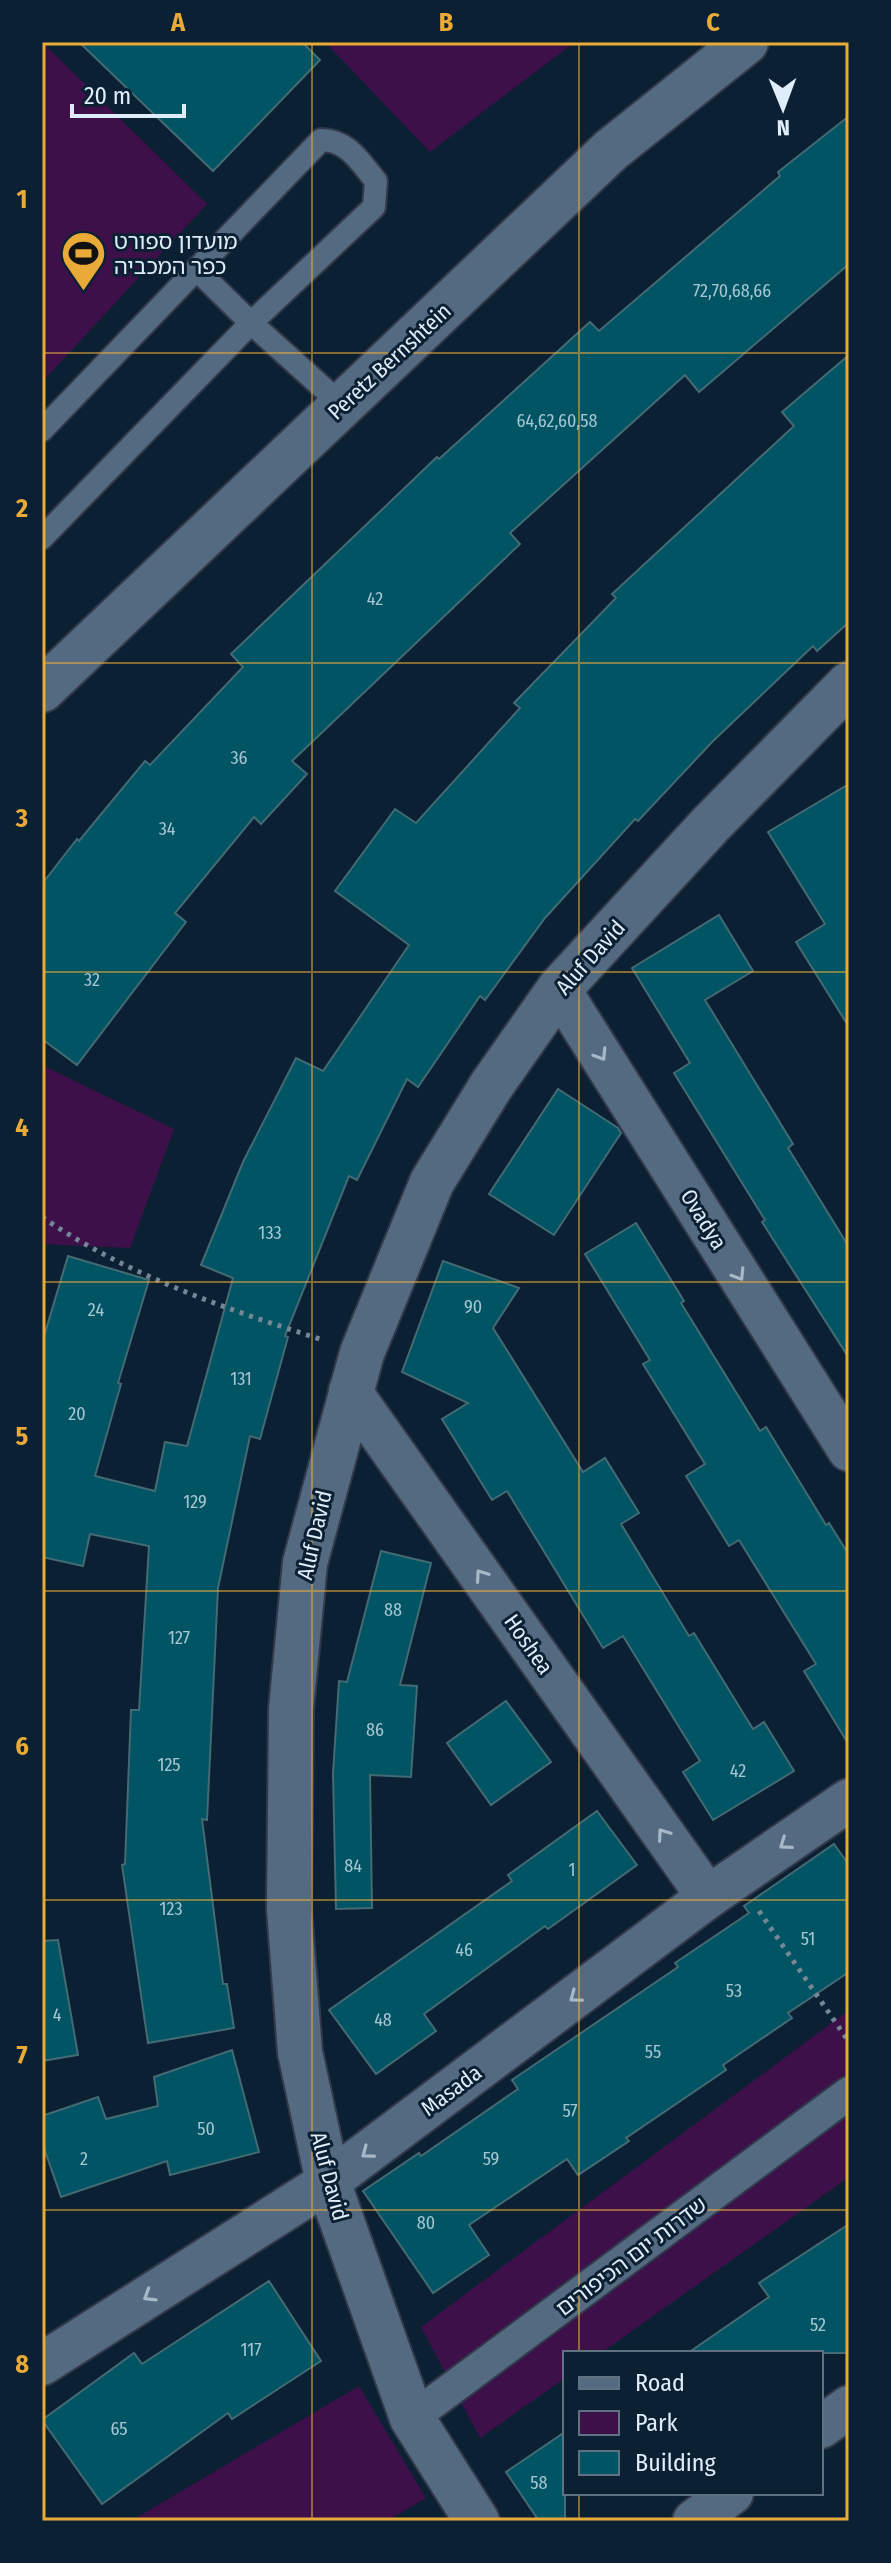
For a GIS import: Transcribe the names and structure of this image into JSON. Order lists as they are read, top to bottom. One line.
{"streets":{"street":["Peretz Bernshtein","Aluf David","Ovadya","Hoshea","Masada","שדרות יום הכיפורים"]},"crossings":[["Aluf David","Ovadya"],["Aluf David","Hoshea"],["Aluf David","Masada"],["Aluf David","שדרות יום הכיפורים"],["Hoshea","Masada"]],"one_way":["Ovadya","Hoshea","Masada"],"places":{"sports":["מועדון ספורט כפר המכביה"]},"house_numbers":["72,70,68,66","64,62,60,58","42","36","34","32","133","90","24","131","20","129","88","127","86","125","42","84","1","123","51","46","53","4","48","55","57","50","2","59","80","52","117","65","58"],"legend":["Road","Park","Building"],"scale_bar":"20 m","north":"bottom","grid":{"columns":["A","B","C"],"rows":["1","2","3","4","5","6","7","8"]}}
